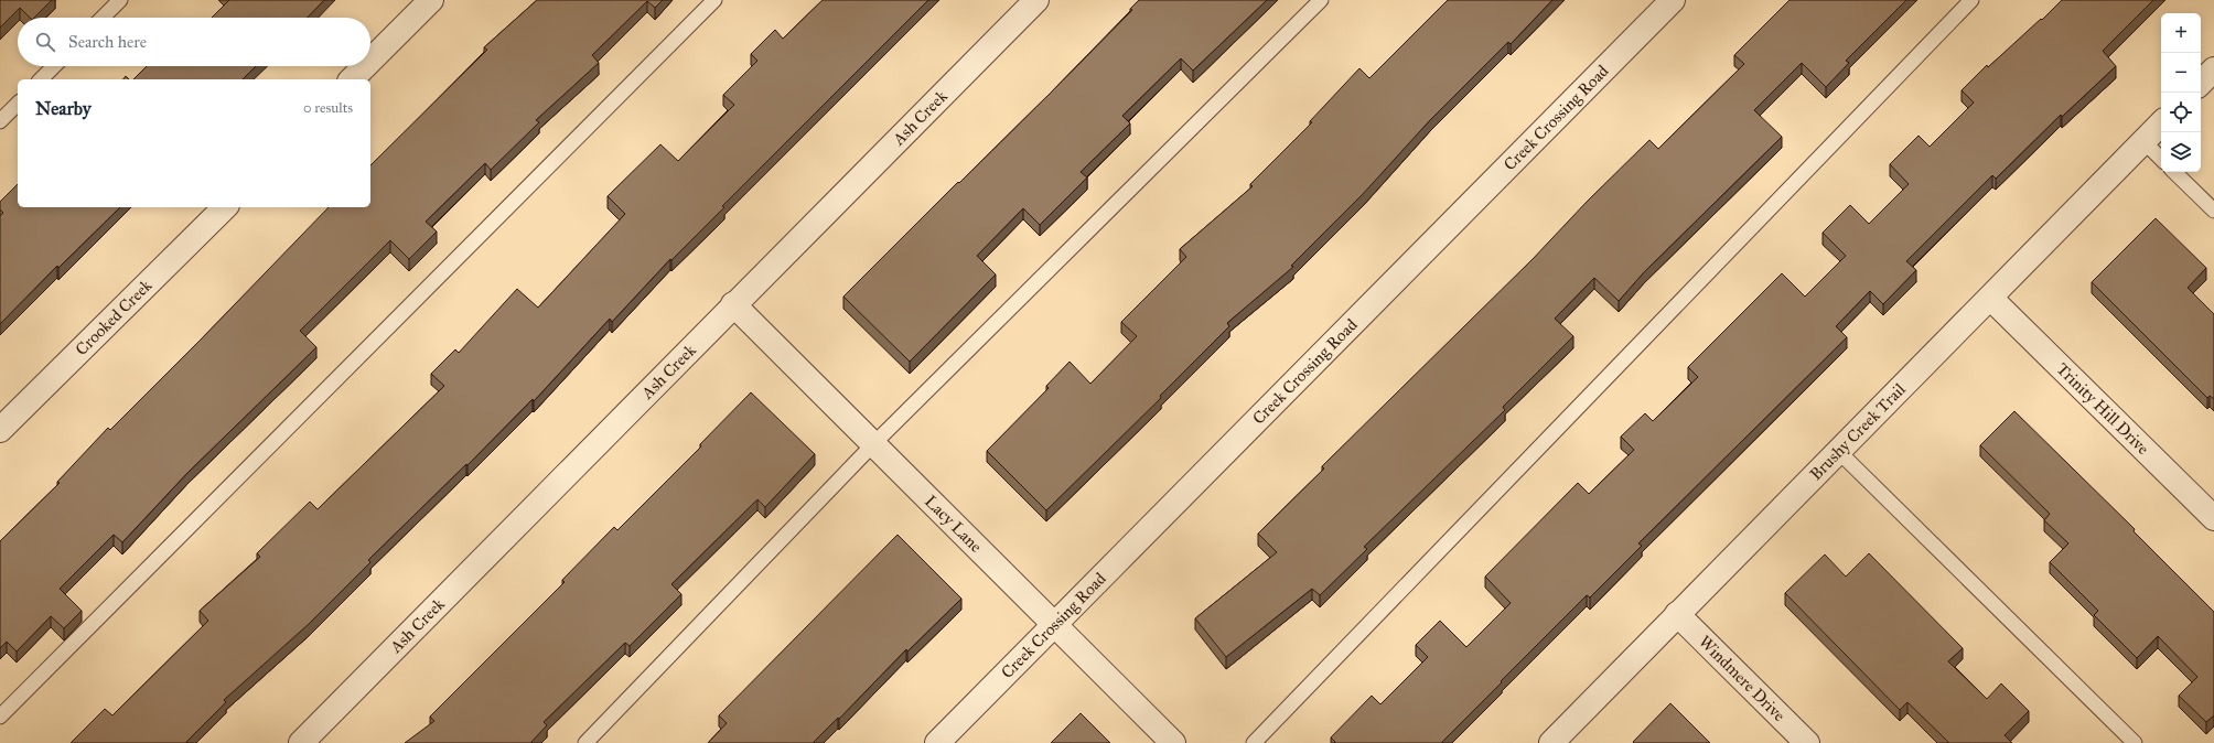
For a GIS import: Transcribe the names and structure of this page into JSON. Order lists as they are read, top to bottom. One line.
{"streets":{"street":["Ash Creek","Creek Crossing Road","Crooked Creek","Trinity Hill Drive","Brushy Creek Trail","Lacy Lane","Windmere Drive"]},"crossings":[["Ash Creek","Lacy Lane"],["Creek Crossing Road","Lacy Lane"],["Trinity Hill Drive","Brushy Creek Trail"],["Brushy Creek Trail","Windmere Drive"]],"page":{"map_buttons":["+","−"],"search":"Search here","heading":["Nearby","0 results"]}}
